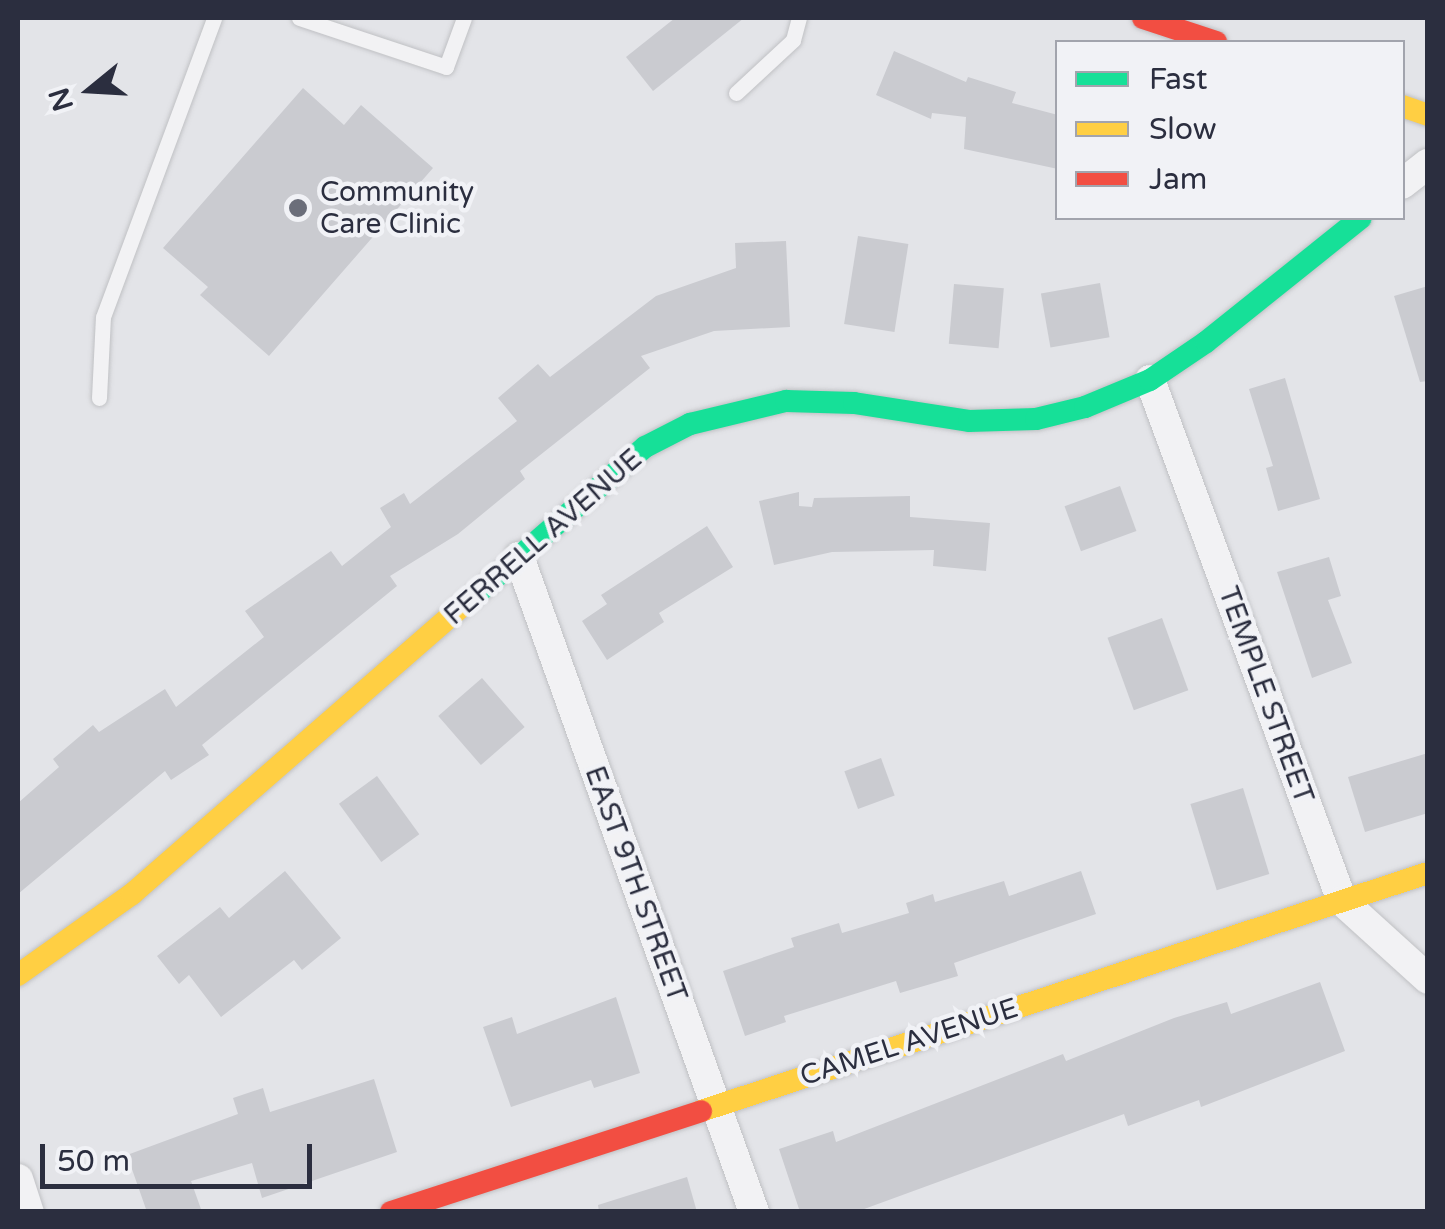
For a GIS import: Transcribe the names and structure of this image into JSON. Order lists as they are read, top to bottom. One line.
{"streets":{"street":["FERRELL AVENUE","TEMPLE STREET","EAST 9TH STREET","CAMEL AVENUE"]},"crossings":[["FERRELL AVENUE","TEMPLE STREET"],["FERRELL AVENUE","EAST 9TH STREET"],["TEMPLE STREET","CAMEL AVENUE"],["EAST 9TH STREET","CAMEL AVENUE"]],"places":["Community Care Clinic"],"legend":["Fast","Slow","Jam"],"scale_bar":"50 m","north":"left"}
